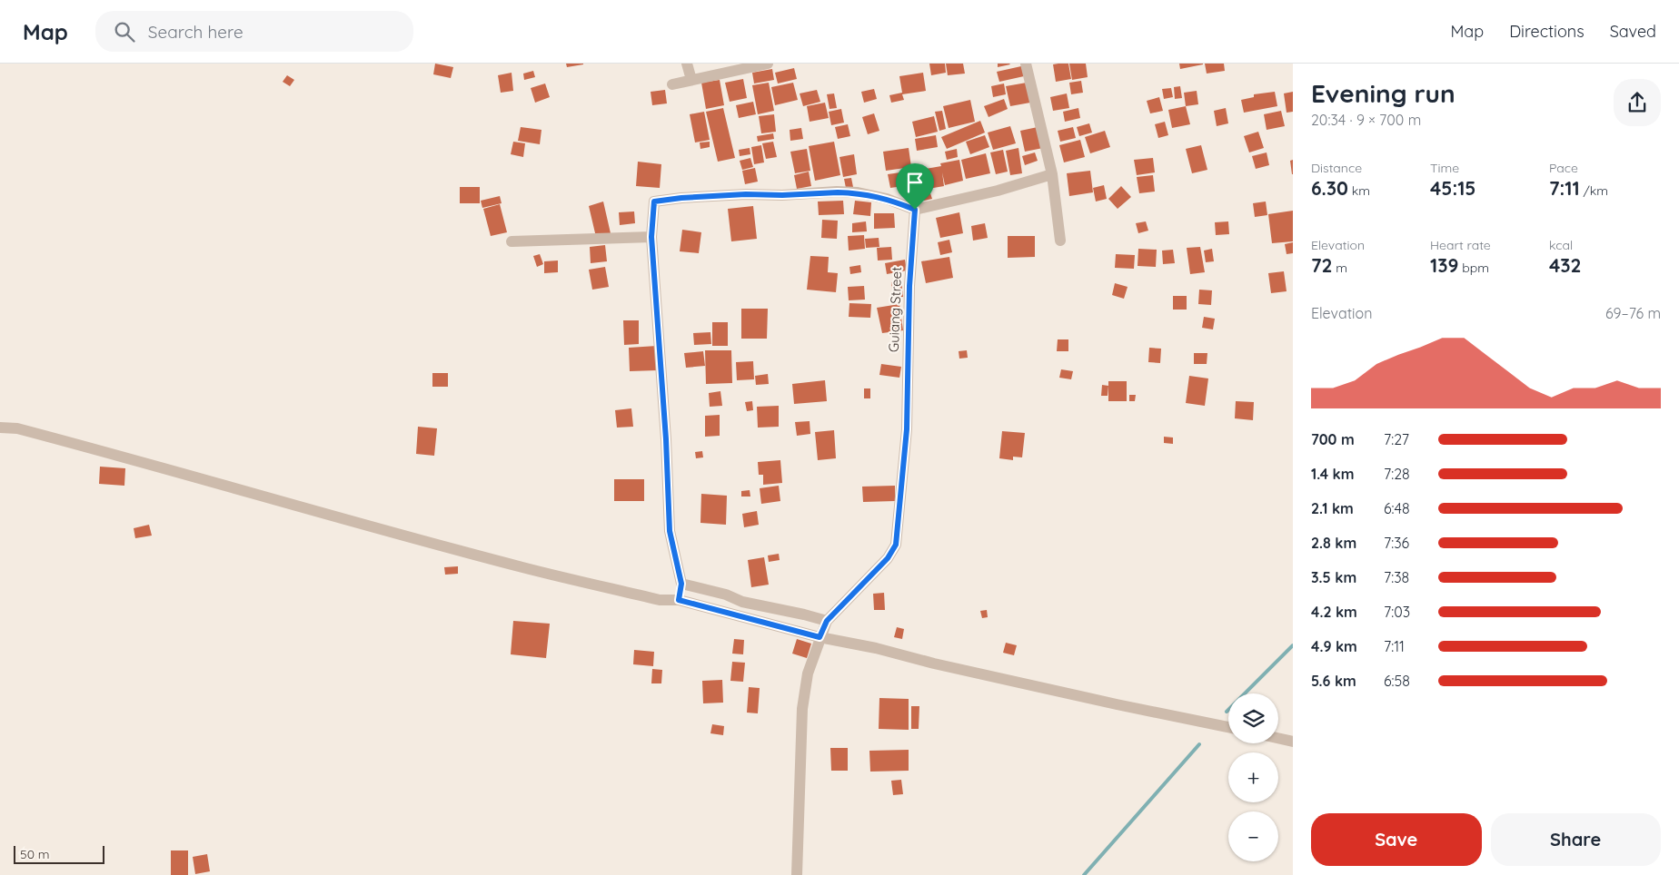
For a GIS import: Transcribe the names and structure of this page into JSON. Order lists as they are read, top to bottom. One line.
{"streets":{"street":["Guiang Street"]},"scale_bar":"50 m","page":{"header":"Map","search":"Search here","nav":["Map","Directions","Saved"],"heading":["Evening run","20:34 · 9 × 700 m"],"stats":[["Distance","6.30 km"],["Time","45:15"],["Pace","7:11 /km"],["Elevation","72 m"],["Heart rate","139 bpm"],["kcal","432"]],"chart":["Elevation","69–76 m"],"list":[{"name":"700 m","note":"7:27"},{"name":"1.4 km","note":"7:28"},{"name":"2.1 km","note":"6:48"},{"name":"2.8 km","note":"7:36"},{"name":"3.5 km","note":"7:38"},{"name":"4.2 km","note":"7:03"},{"name":"4.9 km","note":"7:11"},{"name":"5.6 km","note":"6:58"}],"map_buttons":["+","−"],"buttons":["Save","Share"],"scale":"50 m"}}
